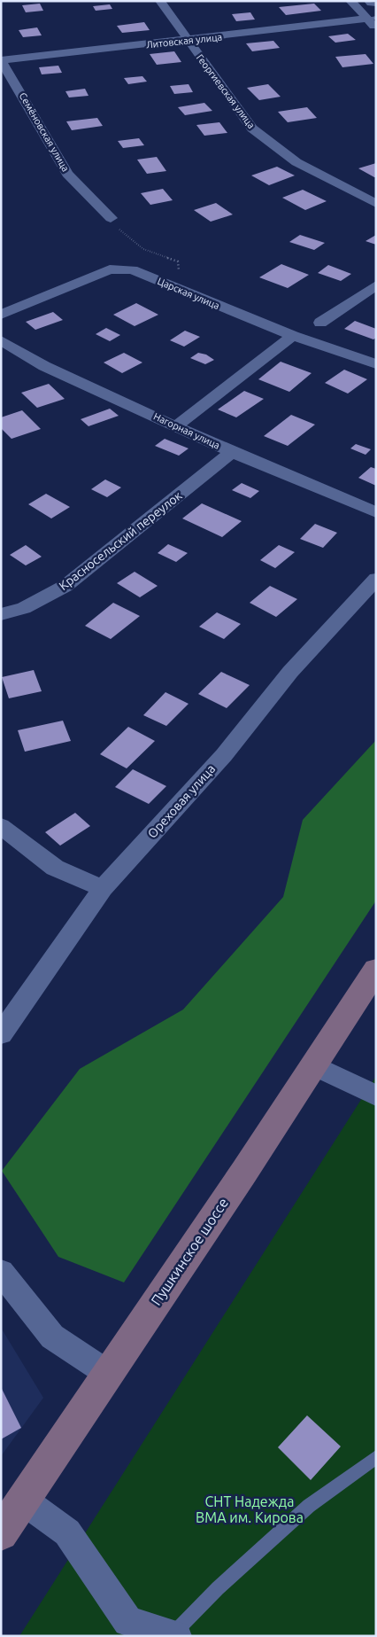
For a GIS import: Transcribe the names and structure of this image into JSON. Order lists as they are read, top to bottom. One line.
{"streets":{"main road":["Пушкинское шоссе"],"street":["Литовская улица","Георгиевская улица","Семёновская улица","Царская улица","Нагорная улица","Красносельский переулок","Ореховая улица"]},"crossings":[["Литовская улица","Георгиевская улица"],["Литовская улица","Семёновская улица"],["Нагорная улица","Красносельский переулок"]],"parks":["СНТ Надежда ВМА им. Кирова"]}
